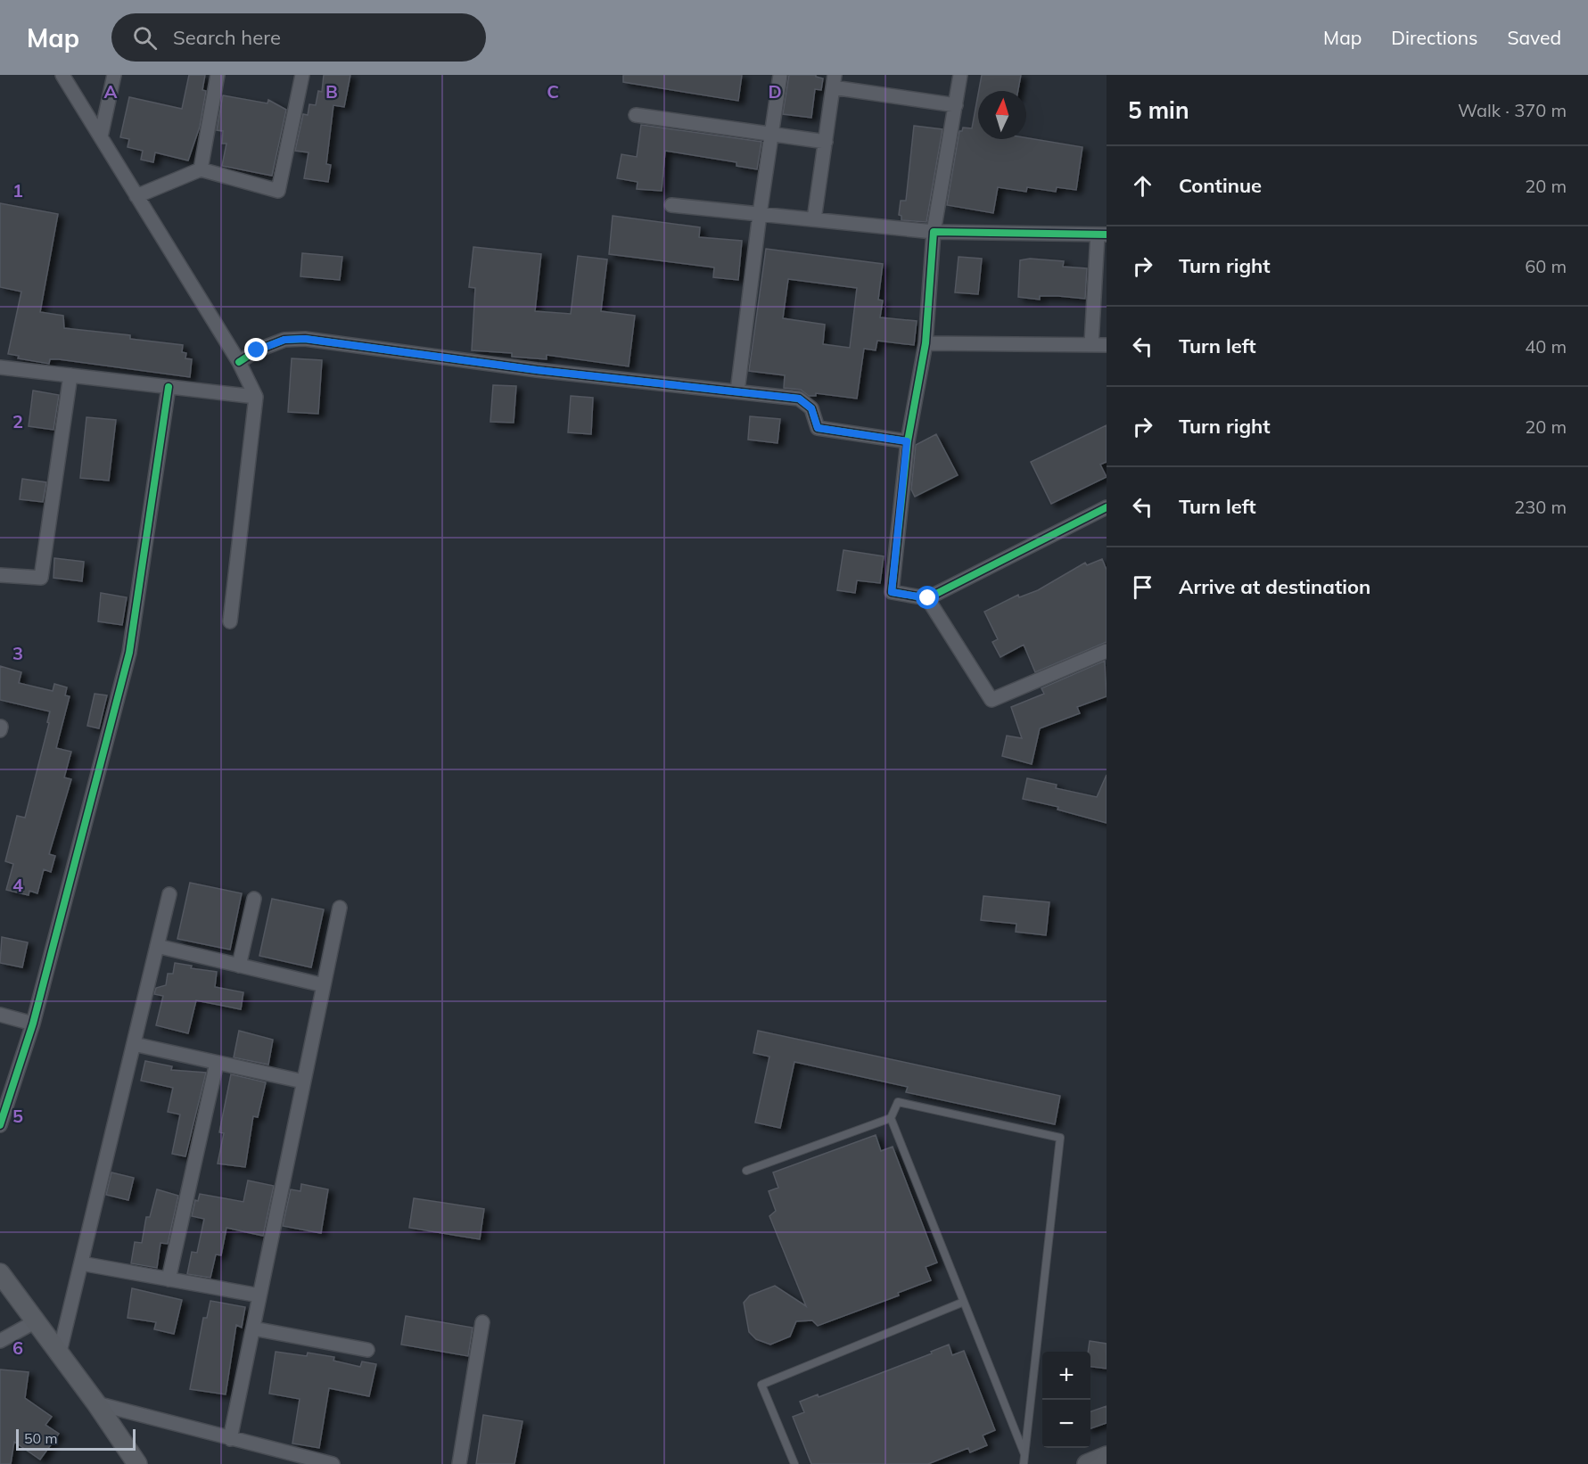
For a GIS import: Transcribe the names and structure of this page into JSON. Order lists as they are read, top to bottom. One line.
{"scale_bar":"50 m","north":"top","page":{"header":"Map","search":"Search here","nav":["Map","Directions","Saved"],"heading":["5 min","Walk · 370 m"],"list":[["Continue","20 m"],["Turn right","60 m"],["Turn left","40 m"],["Turn right","20 m"],["Turn left","230 m"],"Arrive at destination"],"map_buttons":["+","−"],"scale":"50 m"},"grid":{"columns":["A","B","C","D"],"rows":["1","2","3","4","5","6"]}}
